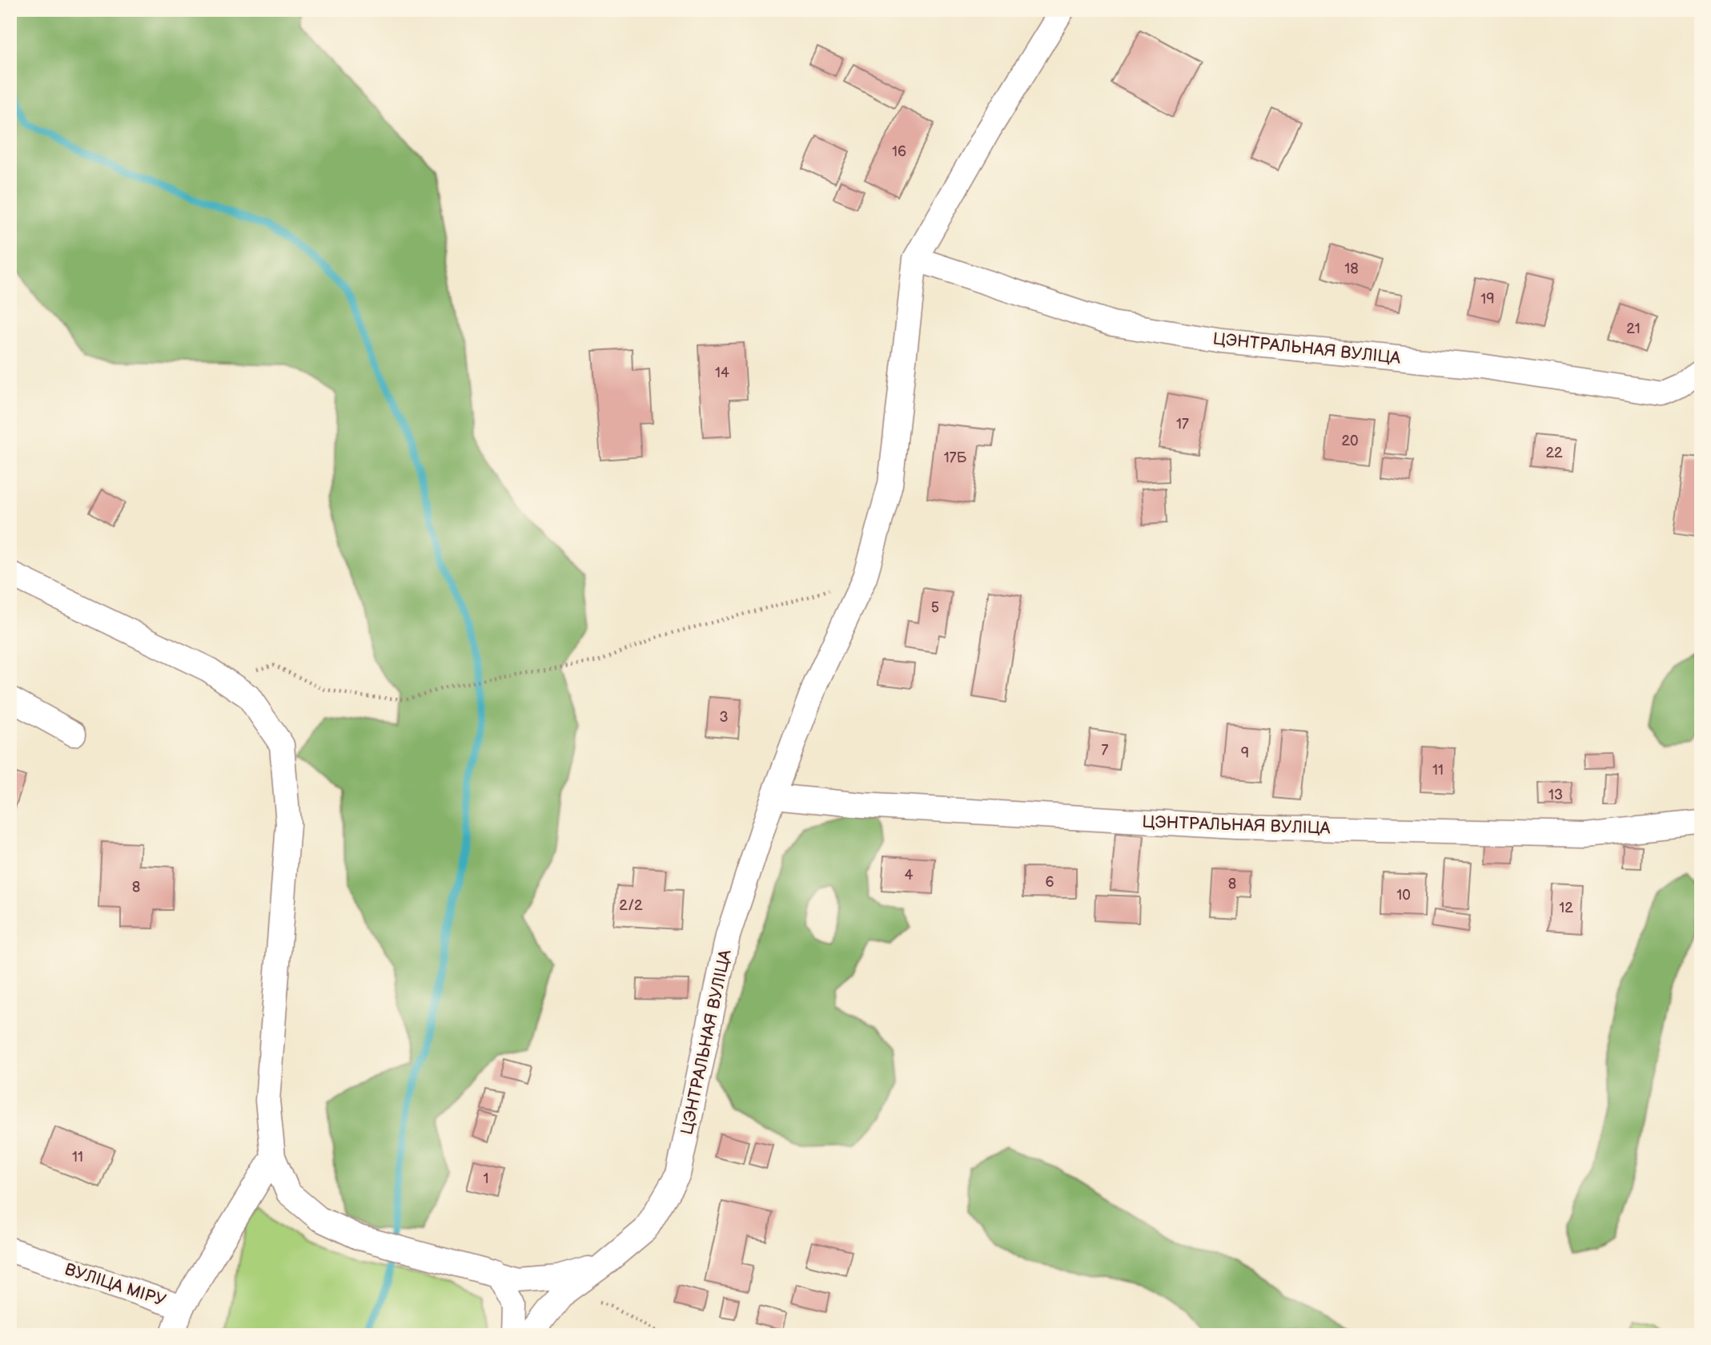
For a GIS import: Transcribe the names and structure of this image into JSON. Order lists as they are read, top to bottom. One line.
{"streets":{"street":["ЦЭНТРАЛЬНАЯ ВУЛІЦА","ВУЛІЦА МІРУ"]},"crossings":[["ЦЭНТРАЛЬНАЯ ВУЛІЦА","ВУЛІЦА МІРУ"]],"house_numbers":["16","18","19","21","14","17","20","22","17Б","5","3","7","9","11","13","4","6","8","8","10","2/2","12","11","1"]}
